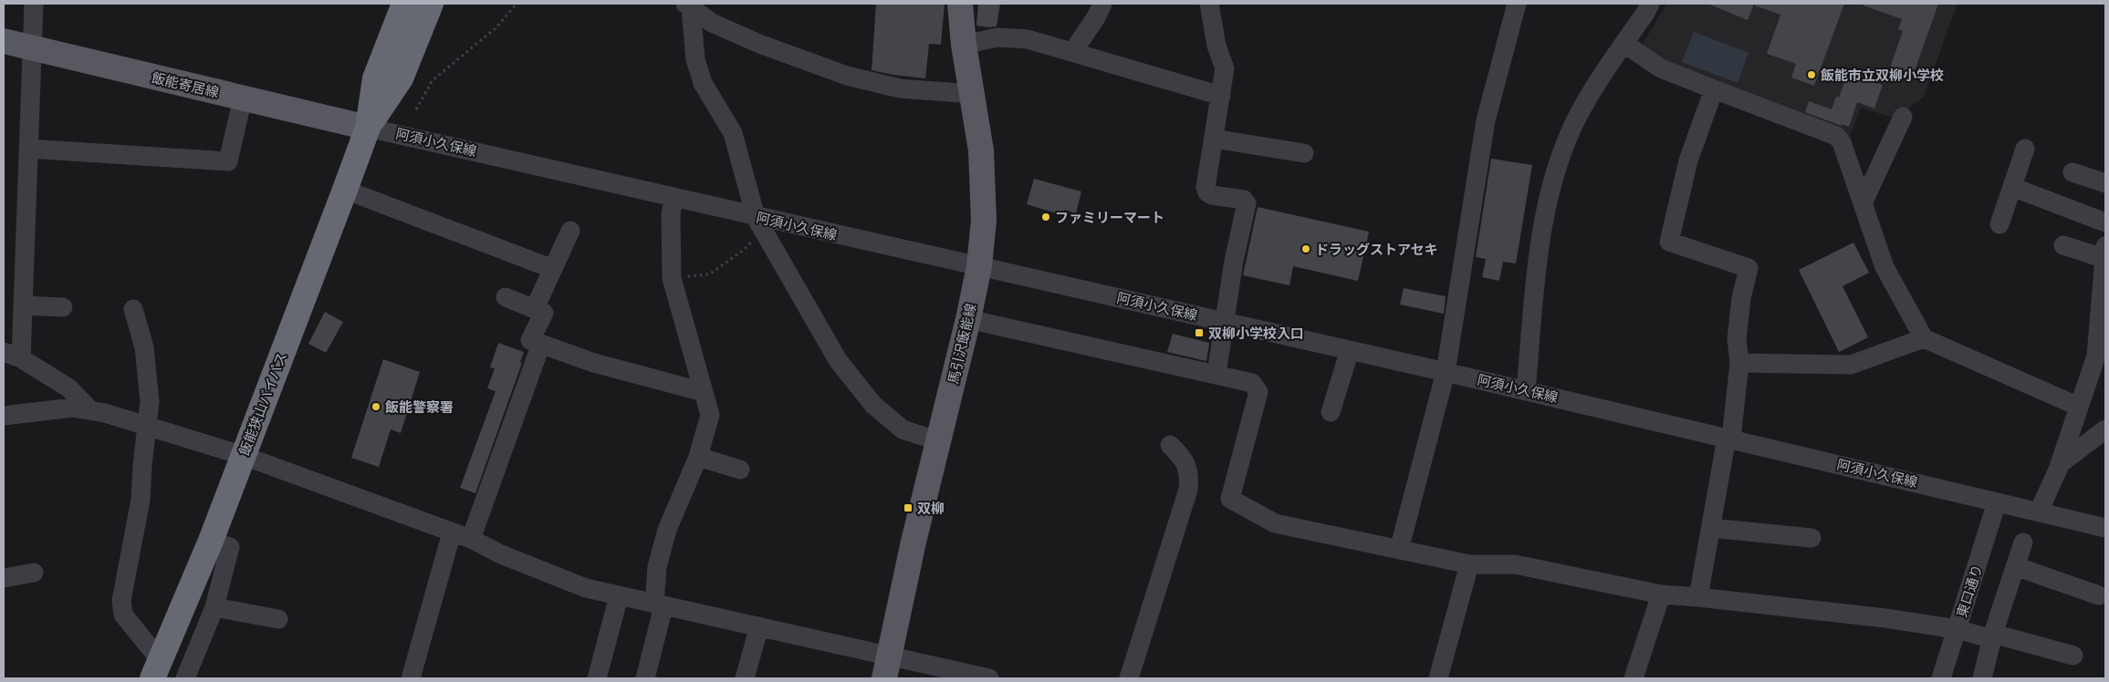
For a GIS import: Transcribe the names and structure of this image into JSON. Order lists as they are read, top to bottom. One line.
{"streets":{"highway":["飯能狭山バイパス"],"main road":["飯能寄居線","馬引沢飯能線"],"street":["阿須小久保線","東口通り"]},"crossings":[["飯能寄居線","阿須小久保線"],["飯能寄居線","飯能狭山バイパス"],["阿須小久保線","馬引沢飯能線"],["阿須小久保線","飯能狭山バイパス"],["阿須小久保線","東口通り"]],"places":{"other":["飯能市立双柳小学校","ファミリーマート","ドラッグストアセキ","飯能警察署"],"transit":["双柳小学校入口","双柳"]}}
